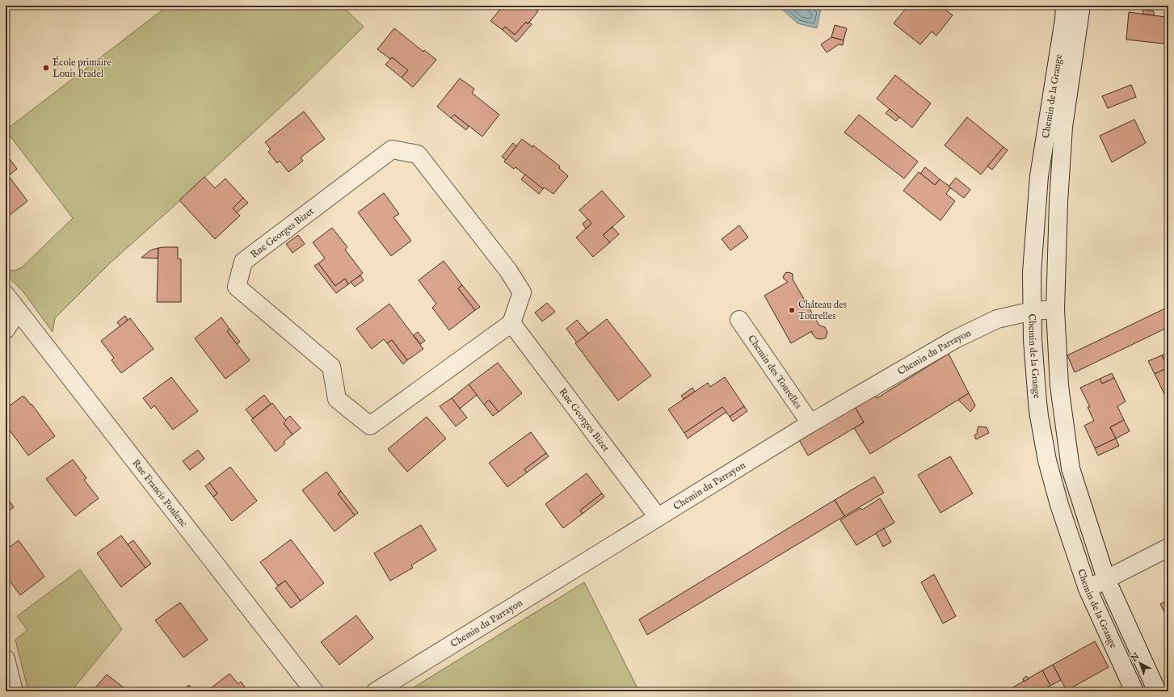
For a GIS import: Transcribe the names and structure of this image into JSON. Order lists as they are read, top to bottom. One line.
{"streets":{"street":["Chemin de la Grange","Rue Georges Bizet","Chemin du Parrayon","Chemin des Tourelles","Rue Francis Poulenc"]},"crossings":[["Chemin de la Grange","Chemin du Parrayon"],["Rue Georges Bizet","Chemin du Parrayon"],["Chemin du Parrayon","Chemin des Tourelles"]],"places":["École primaire Louis Pradel","Château des Tourelles"],"north":"top left"}
